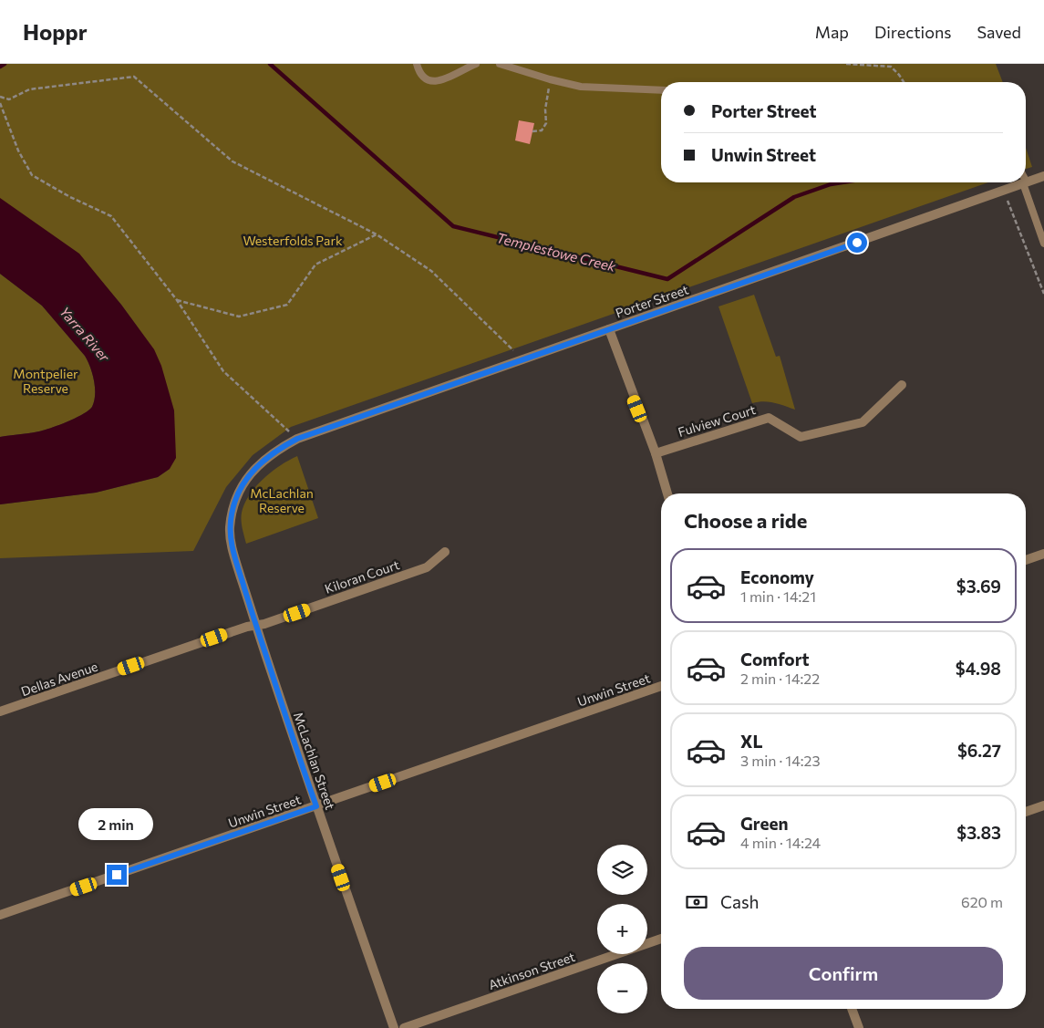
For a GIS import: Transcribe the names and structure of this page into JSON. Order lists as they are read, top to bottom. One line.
{"streets":{"street":["Porter Street","Fulview Court","Kiloran Court","Dellas Avenue","Unwin Street","McLachlan Street","Atkinson Street"]},"crossings":[["Porter Street","McLachlan Street"],["Kiloran Court","Dellas Avenue"],["Kiloran Court","McLachlan Street"],["Dellas Avenue","McLachlan Street"],["Unwin Street","McLachlan Street"]],"water":["Templestowe Creek","Yarra River"],"parks":["Westerfolds Park","Montpelier Reserve","McLachlan Reserve"],"page":{"header":"Hoppr","nav":["Map","Directions","Saved"],"banner":["Porter Street","Unwin Street"],"heading":"Choose a ride","list":[{"name":"Economy","note":"1 min · 14:21","value":"$3.69"},{"name":"Comfort","note":"2 min · 14:22","value":"$4.98"},{"name":"XL","note":"3 min · 14:23","value":"$6.27"},{"name":"Green","note":"4 min · 14:24","value":"$3.83"}],"bubble":"2 min","map_buttons":["+","−"],"pay":["Cash","620 m"],"buttons":"Confirm"}}
